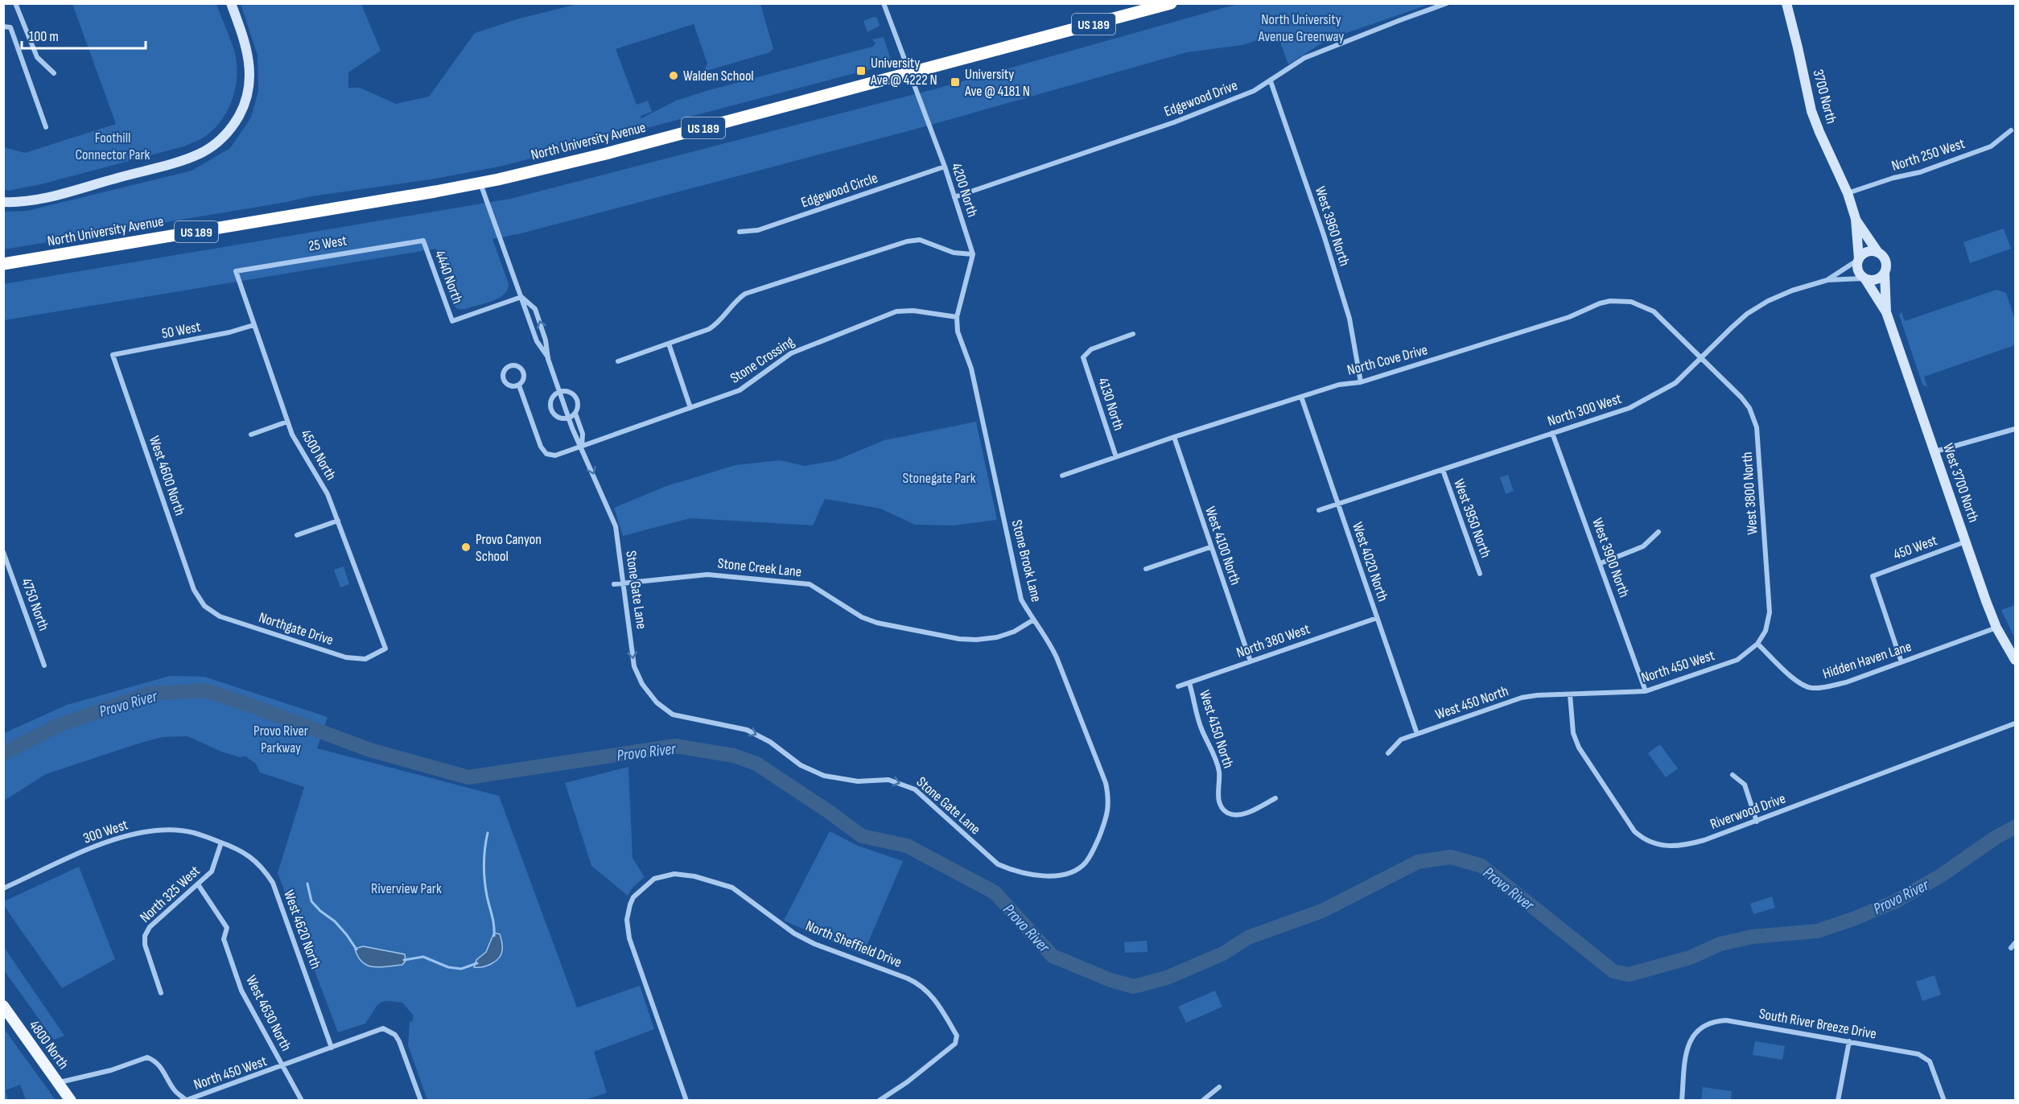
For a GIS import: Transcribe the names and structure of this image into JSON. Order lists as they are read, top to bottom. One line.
{"streets":{"highway":["US 189","North University Avenue"],"main road":["3700 North","West 3700 North","4800 North"],"street":["Edgewood Drive","North 250 West","Edgewood Circle","4200 North","West 3960 North","25 West","4440 North","50 West","Stone Crossing","North Cove Drive","4130 North","North 300 West","4500 North","West 4600 North","West 3800 North","West 3950 North","West 4100 North","450 West","West 3900 North","Stone Brook Lane","West 4020 North","Stone Creek Lane","Stone Gate Lane","4750 North","Northgate Drive","North 380 West","Hidden Haven Lane","North 450 West","West 450 North","West 4150 North","Riverwood Drive","300 West","North 325 West","West 4620 North","North Sheffield Drive","West 4630 North","South River Breeze Drive"]},"crossings":[["3700 North","North 250 West"],["Edgewood Drive","4200 North"],["Edgewood Drive","West 3960 North"],["North University Avenue","4200 North"],["North University Avenue","Stone Gate Lane"],["Edgewood Circle","4200 North"],["West 3960 North","North Cove Drive"],["25 West","4440 North"],["25 West","4500 North"],["4440 North","Stone Gate Lane"],["50 West","4500 North"],["50 West","West 4600 North"],["Stone Crossing","Stone Brook Lane"],["Stone Crossing","Stone Gate Lane"],["North Cove Drive","4130 North"],["North Cove Drive","North 300 West"],["North Cove Drive","West 3800 North"],["North Cove Drive","West 4100 North"],["North Cove Drive","West 4020 North"],["North 300 West","West 3700 North"],["North 300 West","West 3800 North"],["North 300 West","West 3950 North"],["North 300 West","West 3900 North"],["North 300 West","West 4020 North"],["4500 North","Northgate Drive"],["West 4600 North","Northgate Drive"],["West 3700 North","450 West"],["West 3700 North","Hidden Haven Lane"],["West 3800 North","Hidden Haven Lane"],["West 3800 North","North 450 West"],["West 4100 North","North 380 West"],["450 West","Hidden Haven Lane"],["West 3900 North","North 450 West"],["Stone Brook Lane","Stone Creek Lane"],["Stone Brook Lane","Stone Gate Lane"],["West 4020 North","North 380 West"],["West 4020 North","West 450 North"],["Stone Creek Lane","Stone Gate Lane"],["North 380 West","West 4150 North"],["Hidden Haven Lane","North 450 West"],["North 450 West","West 450 North"],["North 450 West","Riverwood Drive"],["North 450 West","West 4620 North"],["North 450 West","West 4630 North"],["West 450 North","Riverwood Drive"],["300 West","North 325 West"],["300 West","West 4620 North"],["North 325 West","West 4620 North"],["North 325 West","West 4630 North"]],"water":["Provo River"],"parks":["North University Avenue Greenway","Foothill Connector Park","Stonegate Park","Provo River Parkway","Riverview Park"],"places":{"transit":["University Ave @ 4222 N","University Ave @ 4181 N"],"other":["Walden School","Provo Canyon School"]},"scale_bar":"100 m"}
